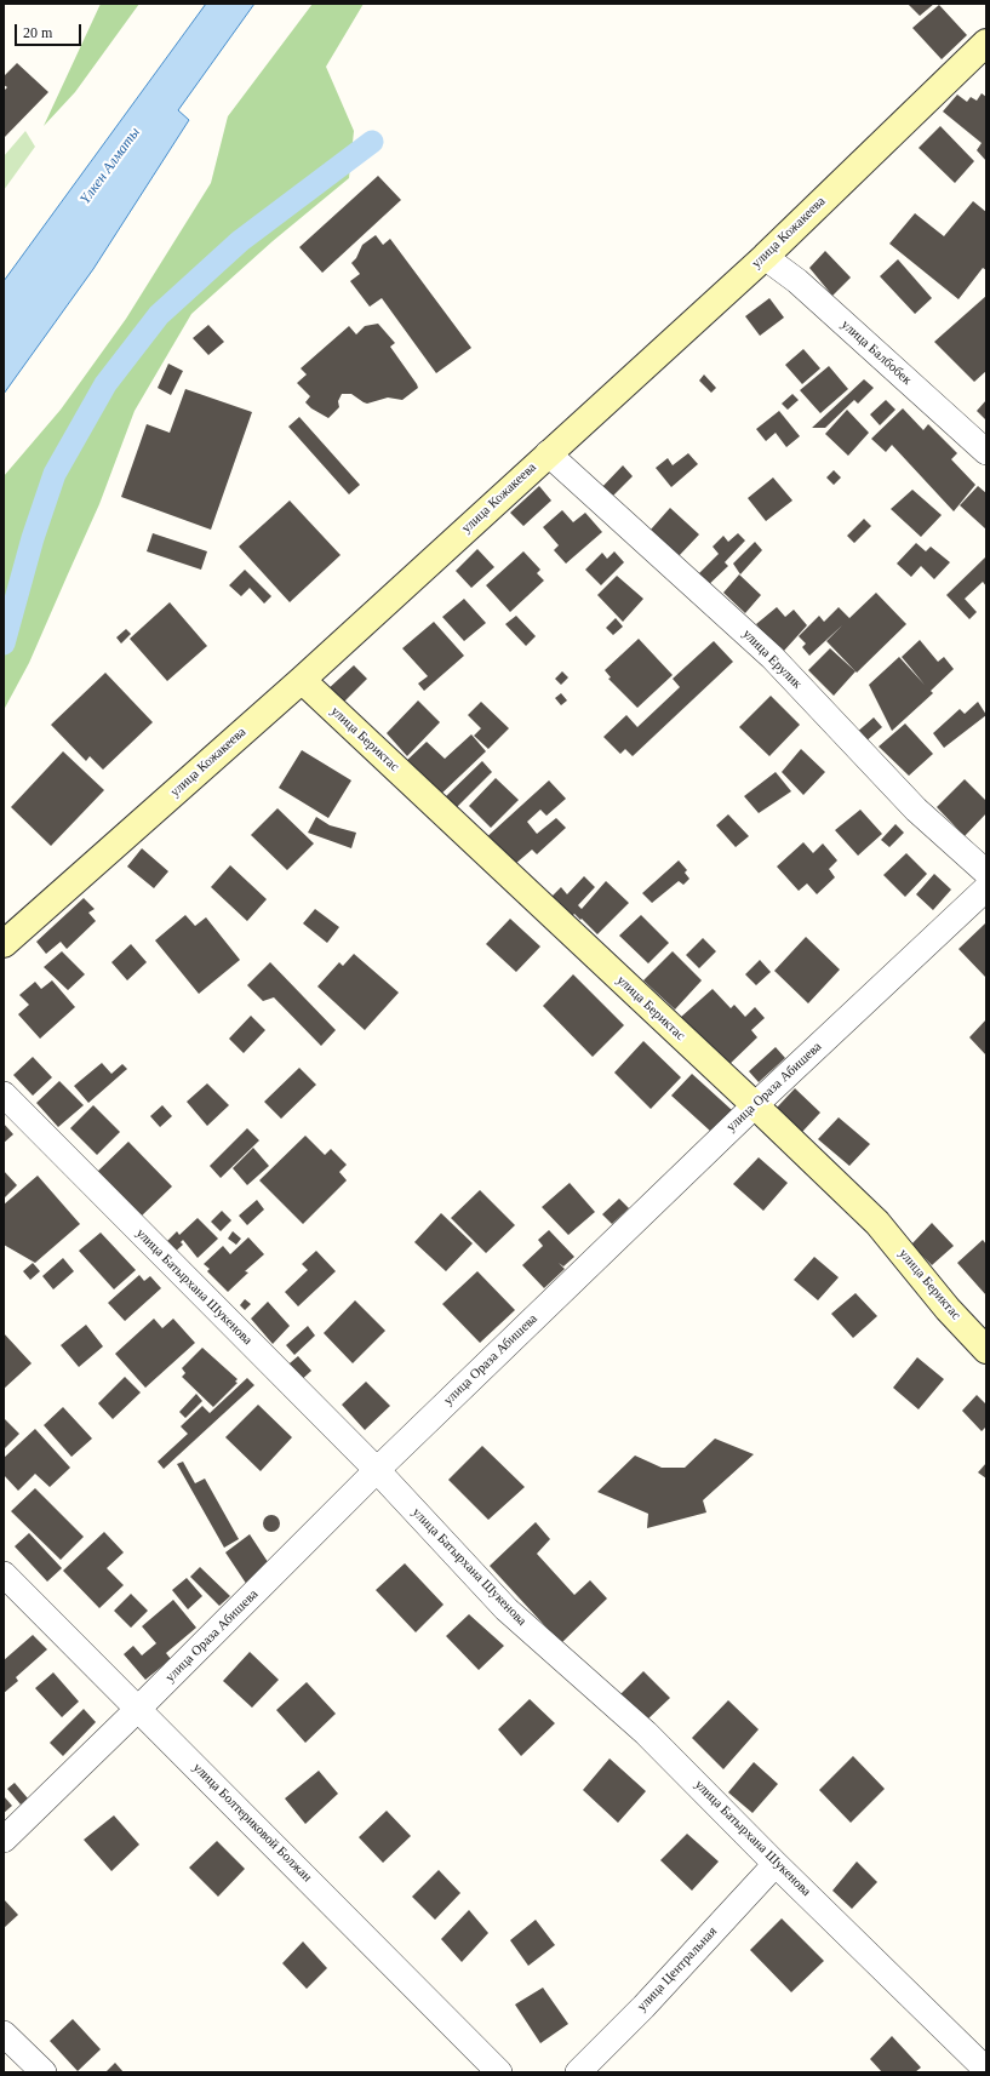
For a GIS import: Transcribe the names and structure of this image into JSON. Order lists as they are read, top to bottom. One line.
{"streets":{"street":["улица Кожакеева","улица Балбобек","улица Ерулик","улица Бериктас","улица Ораза Абишева","улица Батырхана Шукенова","улица Болтериковой Болжан","улица Центральная"]},"crossings":[["улица Кожакеева","улица Балбобек"],["улица Кожакеева","улица Ерулик"],["улица Кожакеева","улица Бериктас"],["улица Бериктас","улица Ораза Абишева"],["улица Ораза Абишева","улица Батырхана Шукенова"],["улица Ораза Абишева","улица Болтериковой Болжан"],["улица Батырхана Шукенова","улица Центральная"]],"water":["Үлкен Алматы"],"scale_bar":"20 m"}
